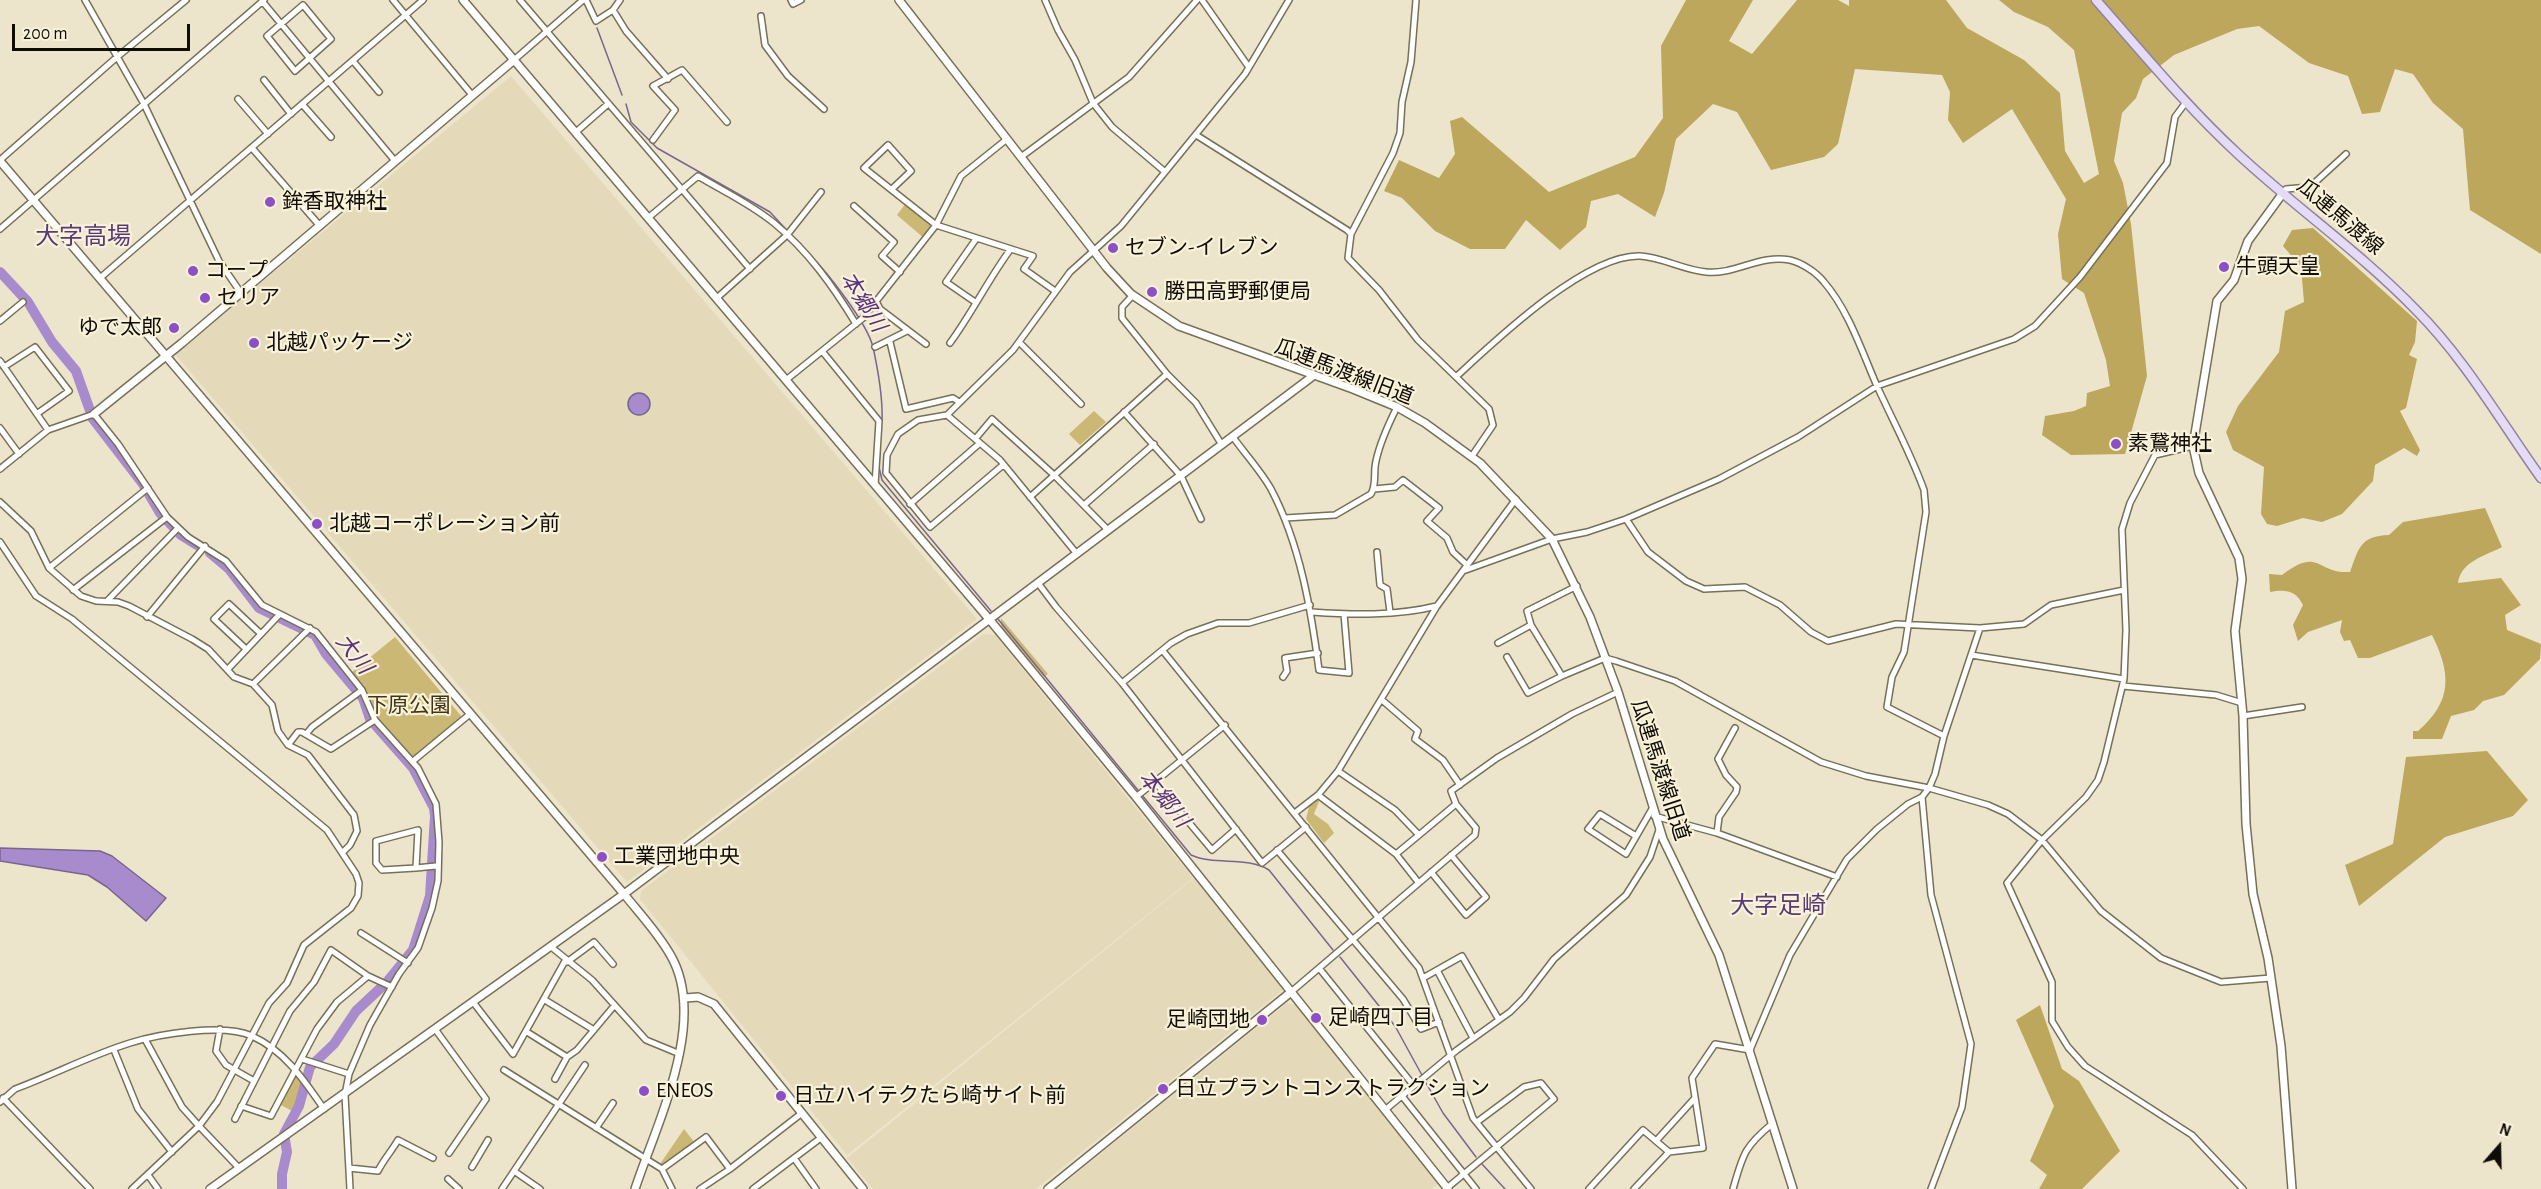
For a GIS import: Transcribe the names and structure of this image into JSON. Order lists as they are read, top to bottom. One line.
{"streets":{"main road":["瓜連馬渡線"],"street":["瓜連馬渡線旧道"]},"districts":["大字高場","大字足崎"],"water":["本郷川","大川"],"parks":["下原公園"],"places":["鉾香取神社","セブン-イレブン","牛頭天皇","コープ","勝田高野郵便局","セリア","ゆで太郎","北越パッケージ","素鵞神社","北越コーポレーション前","工業団地中央","足崎四丁目","足崎団地","日立プラントコンストラクション","ENEOS","日立ハイテクたら崎サイト前"],"scale_bar":"200 m","north":"top"}
